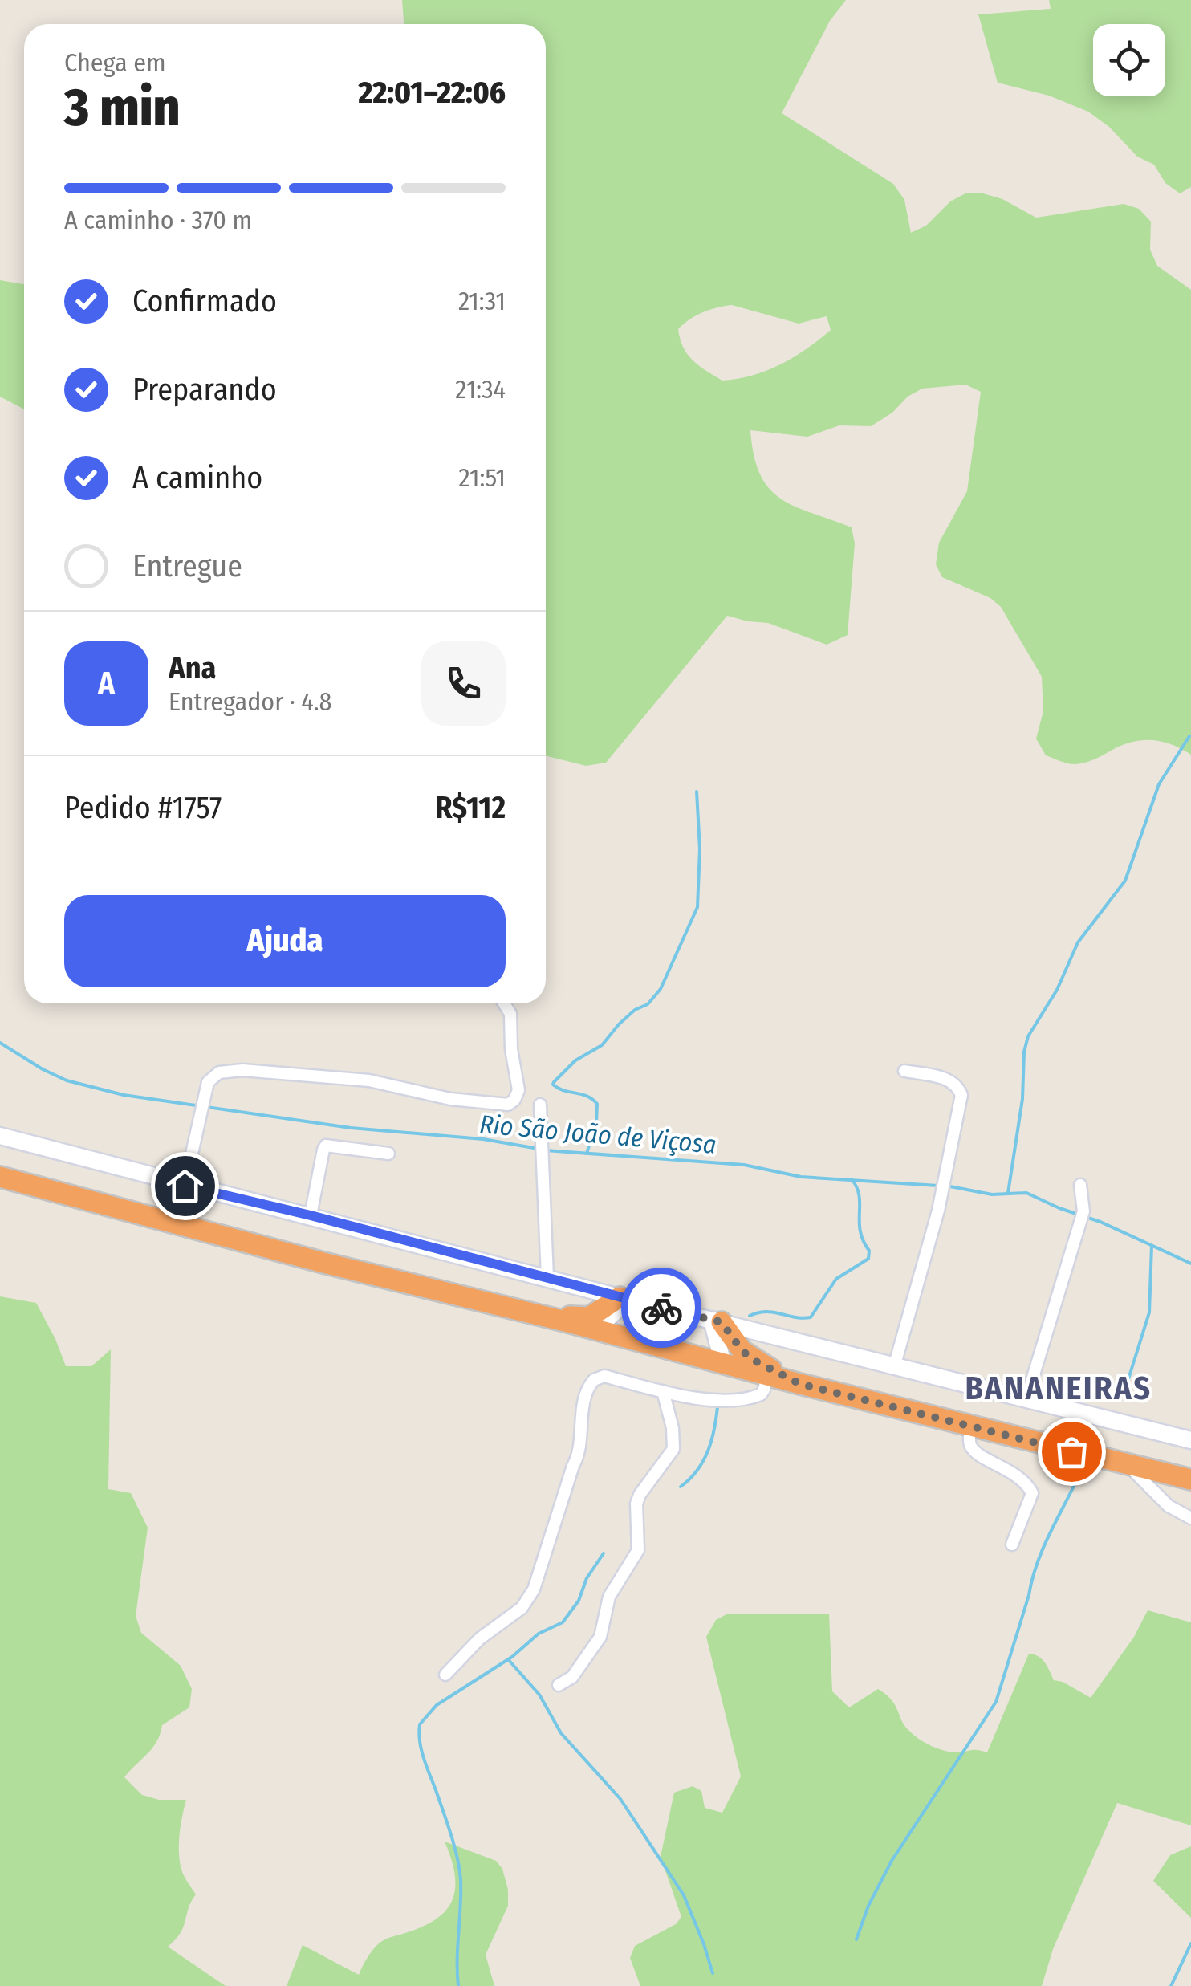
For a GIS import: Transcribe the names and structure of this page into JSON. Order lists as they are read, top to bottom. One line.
{"districts":["BANANEIRAS"],"water":["Rio São João de Viçosa"],"page":{"heading":["3 min","Chega em","22:01–22:06"],"panel":["Ana","Entregador · 4.8","Pedido #1757","R$112"],"bar":"A caminho · 370 m","list":[["Confirmado","21:31"],["Preparando","21:34"],["A caminho","21:51"],"Entregue"],"round":"A","buttons":"Ajuda"}}
